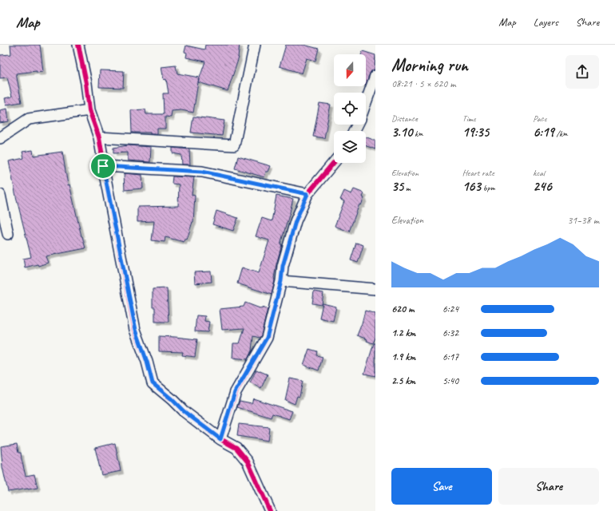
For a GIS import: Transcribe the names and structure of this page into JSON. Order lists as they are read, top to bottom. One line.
{"north":"bottom","page":{"header":"Map","nav":["Map","Layers","Share"],"heading":["Morning run","08:21 · 5 × 620 m"],"stats":[["Distance","3.10 km"],["Time","19:35"],["Pace","6:19 /km"],["Elevation","35 m"],["Heart rate","163 bpm"],["kcal","246"]],"chart":["Elevation","31–38 m"],"list":[{"name":"620 m","note":"6:24"},{"name":"1.2 km","note":"6:32"},{"name":"1.9 km","note":"6:17"},{"name":"2.5 km","note":"5:40"}],"buttons":["Save","Share"]}}
